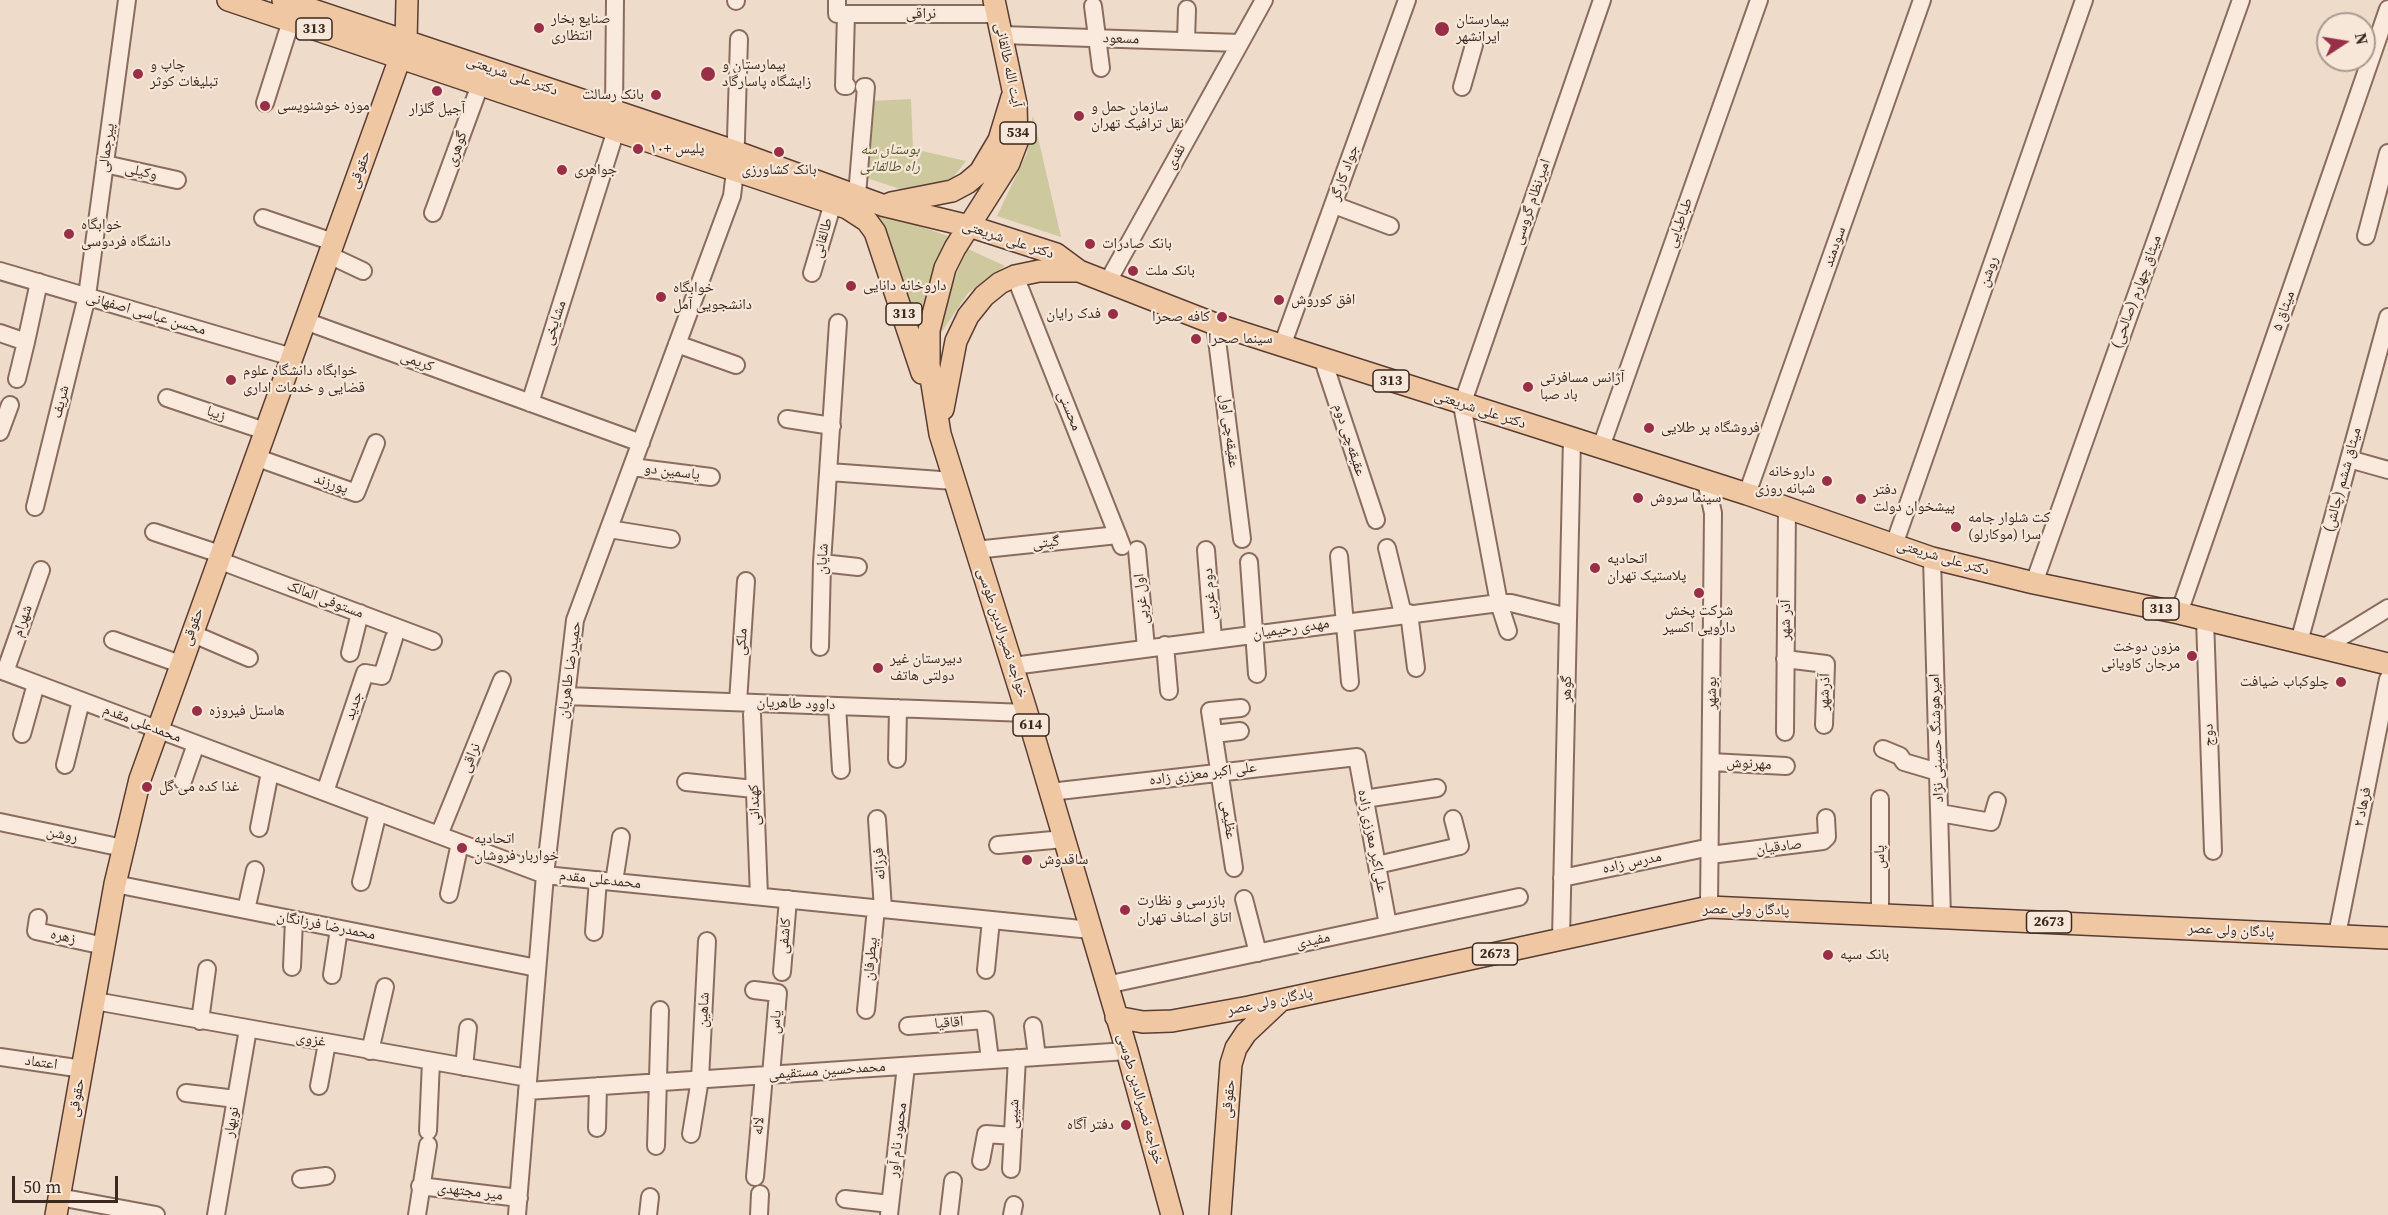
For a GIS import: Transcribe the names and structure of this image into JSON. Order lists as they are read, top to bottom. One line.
{"streets":{"main road":["313","آیت الله طالقانی","دکتر علی شریعتی","534","حقوقی","خواجه نصیرالدین طوسی","614","پادگان ولی عصر","2673"],"street":["نراقی","مسعود","پیرجمالی","گوهری","نقدی","وکیلی","جواد کارگر","امیرنظام گروسی","طباطبایی","طالقانی","سودمند","روشن","میثاق چهارم (صالحی)","میثاق ۵","محسن عباسی اصفهانی","مشایخی","کریمی","شریف","محسنی","زیبا","عقیقه‌چی اول","عقیقه‌چی دوم","یاسمین دو","میثاق ششم (چالش)","پورزند","گیتی","شایان","دوم غربی","اول غربی","مستوفی المالک","آذر شهر","شهرام","مهدی رحیمیان","ملکی","حمیدرضا طاهریان","گوهر","آذرشهر","بوشهر","داوود طاهریان","جدید","محمدعلی مقدم","دوج","امیرهوشنگ حسینی نژاد","مهرنوش","علی اکبر معززی زاده","کهندانی","فرهاد ۲","عظیمی","علی‌اکبر معززی زاده","صادقیان","پاس","مدرس زاده","فرزانه","محمدرضا فرزانگان","کاشفی","زهره","مفیدی","بیطرفان","شاهین","یاس","اقاقیا","غزوی","اعتماد","محمدحسین مستقیمی","شیبی","نوبهار","لاله","محمود نام آور","میر مجتهدی"]},"crossings":[["نراقی","آیت الله طالقانی"],["نراقی","محمدعلی مقدم"],["مسعود","آیت الله طالقانی"],["مسعود","نقدی"],["آیت الله طالقانی","دکتر علی شریعتی"],["آیت الله طالقانی","خواجه نصیرالدین طوسی"],["دکتر علی شریعتی","گوهری"],["دکتر علی شریعتی","نقدی"],["دکتر علی شریعتی","حقوقی"],["دکتر علی شریعتی","جواد کارگر"],["دکتر علی شریعتی","امیرنظام گروسی"],["دکتر علی شریعتی","طباطبایی"],["دکتر علی شریعتی","طالقانی"],["دکتر علی شریعتی","سودمند"],["دکتر علی شریعتی","روشن"],["دکتر علی شریعتی","میثاق چهارم (صالحی)"],["دکتر علی شریعتی","میثاق ۵"],["دکتر علی شریعتی","مشایخی"],["دکتر علی شریعتی","عقیقه‌چی اول"],["دکتر علی شریعتی","عقیقه‌چی دوم"],["دکتر علی شریعتی","میثاق ششم (چالش)"],["دکتر علی شریعتی","آذر شهر"],["دکتر علی شریعتی","خواجه نصیرالدین طوسی"],["دکتر علی شریعتی","حمیدرضا طاهریان"],["دکتر علی شریعتی","گوهر"],["دکتر علی شریعتی","بوشهر"],["دکتر علی شریعتی","دوج"],["دکتر علی شریعتی","امیرهوشنگ حسینی نژاد"],["پیرجمالی","وکیلی"],["پیرجمالی","محسن عباسی اصفهانی"],["پیرجمالی","شریف"],["حقوقی","روشن"],["حقوقی","محسن عباسی اصفهانی"],["حقوقی","کریمی"],["حقوقی","زیبا"],["حقوقی","پورزند"],["حقوقی","مستوفی المالک"],["حقوقی","محمدعلی مقدم"],["حقوقی","پادگان ولی عصر"],["حقوقی","محمدرضا فرزانگان"],["حقوقی","زهره"],["حقوقی","غزوی"],["حقوقی","اعتماد"],["محسن عباسی اصفهانی","شریف"],["مشایخی","کریمی"],["محسنی","گیتی"],["محسنی","اول غربی"],["یاسمین دو","حمیدرضا طاهریان"],["گیتی","اول غربی"],["گیتی","خواجه نصیرالدین طوسی"],["دوم غربی","مهدی رحیمیان"],["اول غربی","مهدی رحیمیان"],["آذر شهر","آذرشهر"],["شهرام","محمدعلی مقدم"],["مهدی رحیمیان","خواجه نصیرالدین طوسی"],["مهدی رحیمیان","گوهر"],["خواجه نصیرالدین طوسی","داوود طاهریان"],["خواجه نصیرالدین طوسی","محمدعلی مقدم"],["خواجه نصیرالدین طوسی","علی اکبر معززی زاده"],["خواجه نصیرالدین طوسی","پادگان ولی عصر"],["خواجه نصیرالدین طوسی","مفیدی"],["خواجه نصیرالدین طوسی","محمدحسین مستقیمی"],["ملکی","داوود طاهریان"],["حمیدرضا طاهریان","داوود طاهریان"],["حمیدرضا طاهریان","محمدعلی مقدم"],["حمیدرضا طاهریان","محمدرضا فرزانگان"],["حمیدرضا طاهریان","غزوی"],["حمیدرضا طاهریان","محمدحسین مستقیمی"],["حمیدرضا طاهریان","میر مجتهدی"],["گوهر","مدرس زاده"],["گوهر","پادگان ولی عصر"],["بوشهر","مهرنوش"],["بوشهر","صادقیان"],["بوشهر","مدرس زاده"],["بوشهر","پادگان ولی عصر"],["جدید","محمدعلی مقدم"],["محمدعلی مقدم","کهندانی"],["محمدعلی مقدم","فرزانه"],["محمدعلی مقدم","کاشفی"],["محمدعلی مقدم","بیطرفان"],["امیرهوشنگ حسینی نژاد","پادگان ولی عصر"],["علی اکبر معززی زاده","عظیمی"],["علی اکبر معززی زاده","علی‌اکبر معززی زاده"],["فرهاد ۲","پادگان ولی عصر"],["علی‌اکبر معززی زاده","مفیدی"],["صادقیان","مدرس زاده"],["پاس","پادگان ولی عصر"],["فرزانه","بیطرفان"],["شاهین","محمدحسین مستقیمی"],["یاس","محمدحسین مستقیمی"],["یاس","لاله"],["اقاقیا","محمدحسین مستقیمی"],["غزوی","محمدحسین مستقیمی"],["غزوی","نوبهار"],["محمدحسین مستقیمی","شیبی"],["محمدحسین مستقیمی","لاله"],["محمدحسین مستقیمی","محمود نام آور"]],"parks":["بوستان سه راه طالقانی"],"places":["صنایع بخار انتظاری","بیمارستان ایرانشهر","چاپ و تبلیغات کوثر","بیمارستان و زایشگاه پاسارگاد","آجیل گلزار","بانک رسالت","موزه خوشنویسی","سازمان حمل و نقل ترافیک تهران","پلیس +۱۰","بانک کشاورزی","جواهری","خوابگاه دانشگاه فردوسی","بانک صادرات","بانک ملت","داروخانه دانایی","خوابگاه دانشجویی آمل","افق کوروش","فدک رایان","کافه صحرا","سینما صحرا","خوابگاه دانشگاه علوم قضایی و خدمات اداری","آژانس مسافرتی باد صبا","فروشگاه پر طلایی","داروخانه شبانه روزی","سینما سروش","دفتر پیشخوان دولت","کت شلوار جامه سرا (موکارلو)","اتحادیه پلاستیک تهران","شرکت پخش دارویی اکسیر","مزون دوخت مرجان کاویانی","دبیرستان غیر دولتی هاتف","چلوکباب ضیافت","هاستل فیروزه","غذا کده می گل","اتحادیه خواربار فروشان","ساقدوش","بازرسی و نظارت اتاق اصناف تهران","بانک سپه","دفتر آگاه"],"scale_bar":"50 m","north":"right"}
